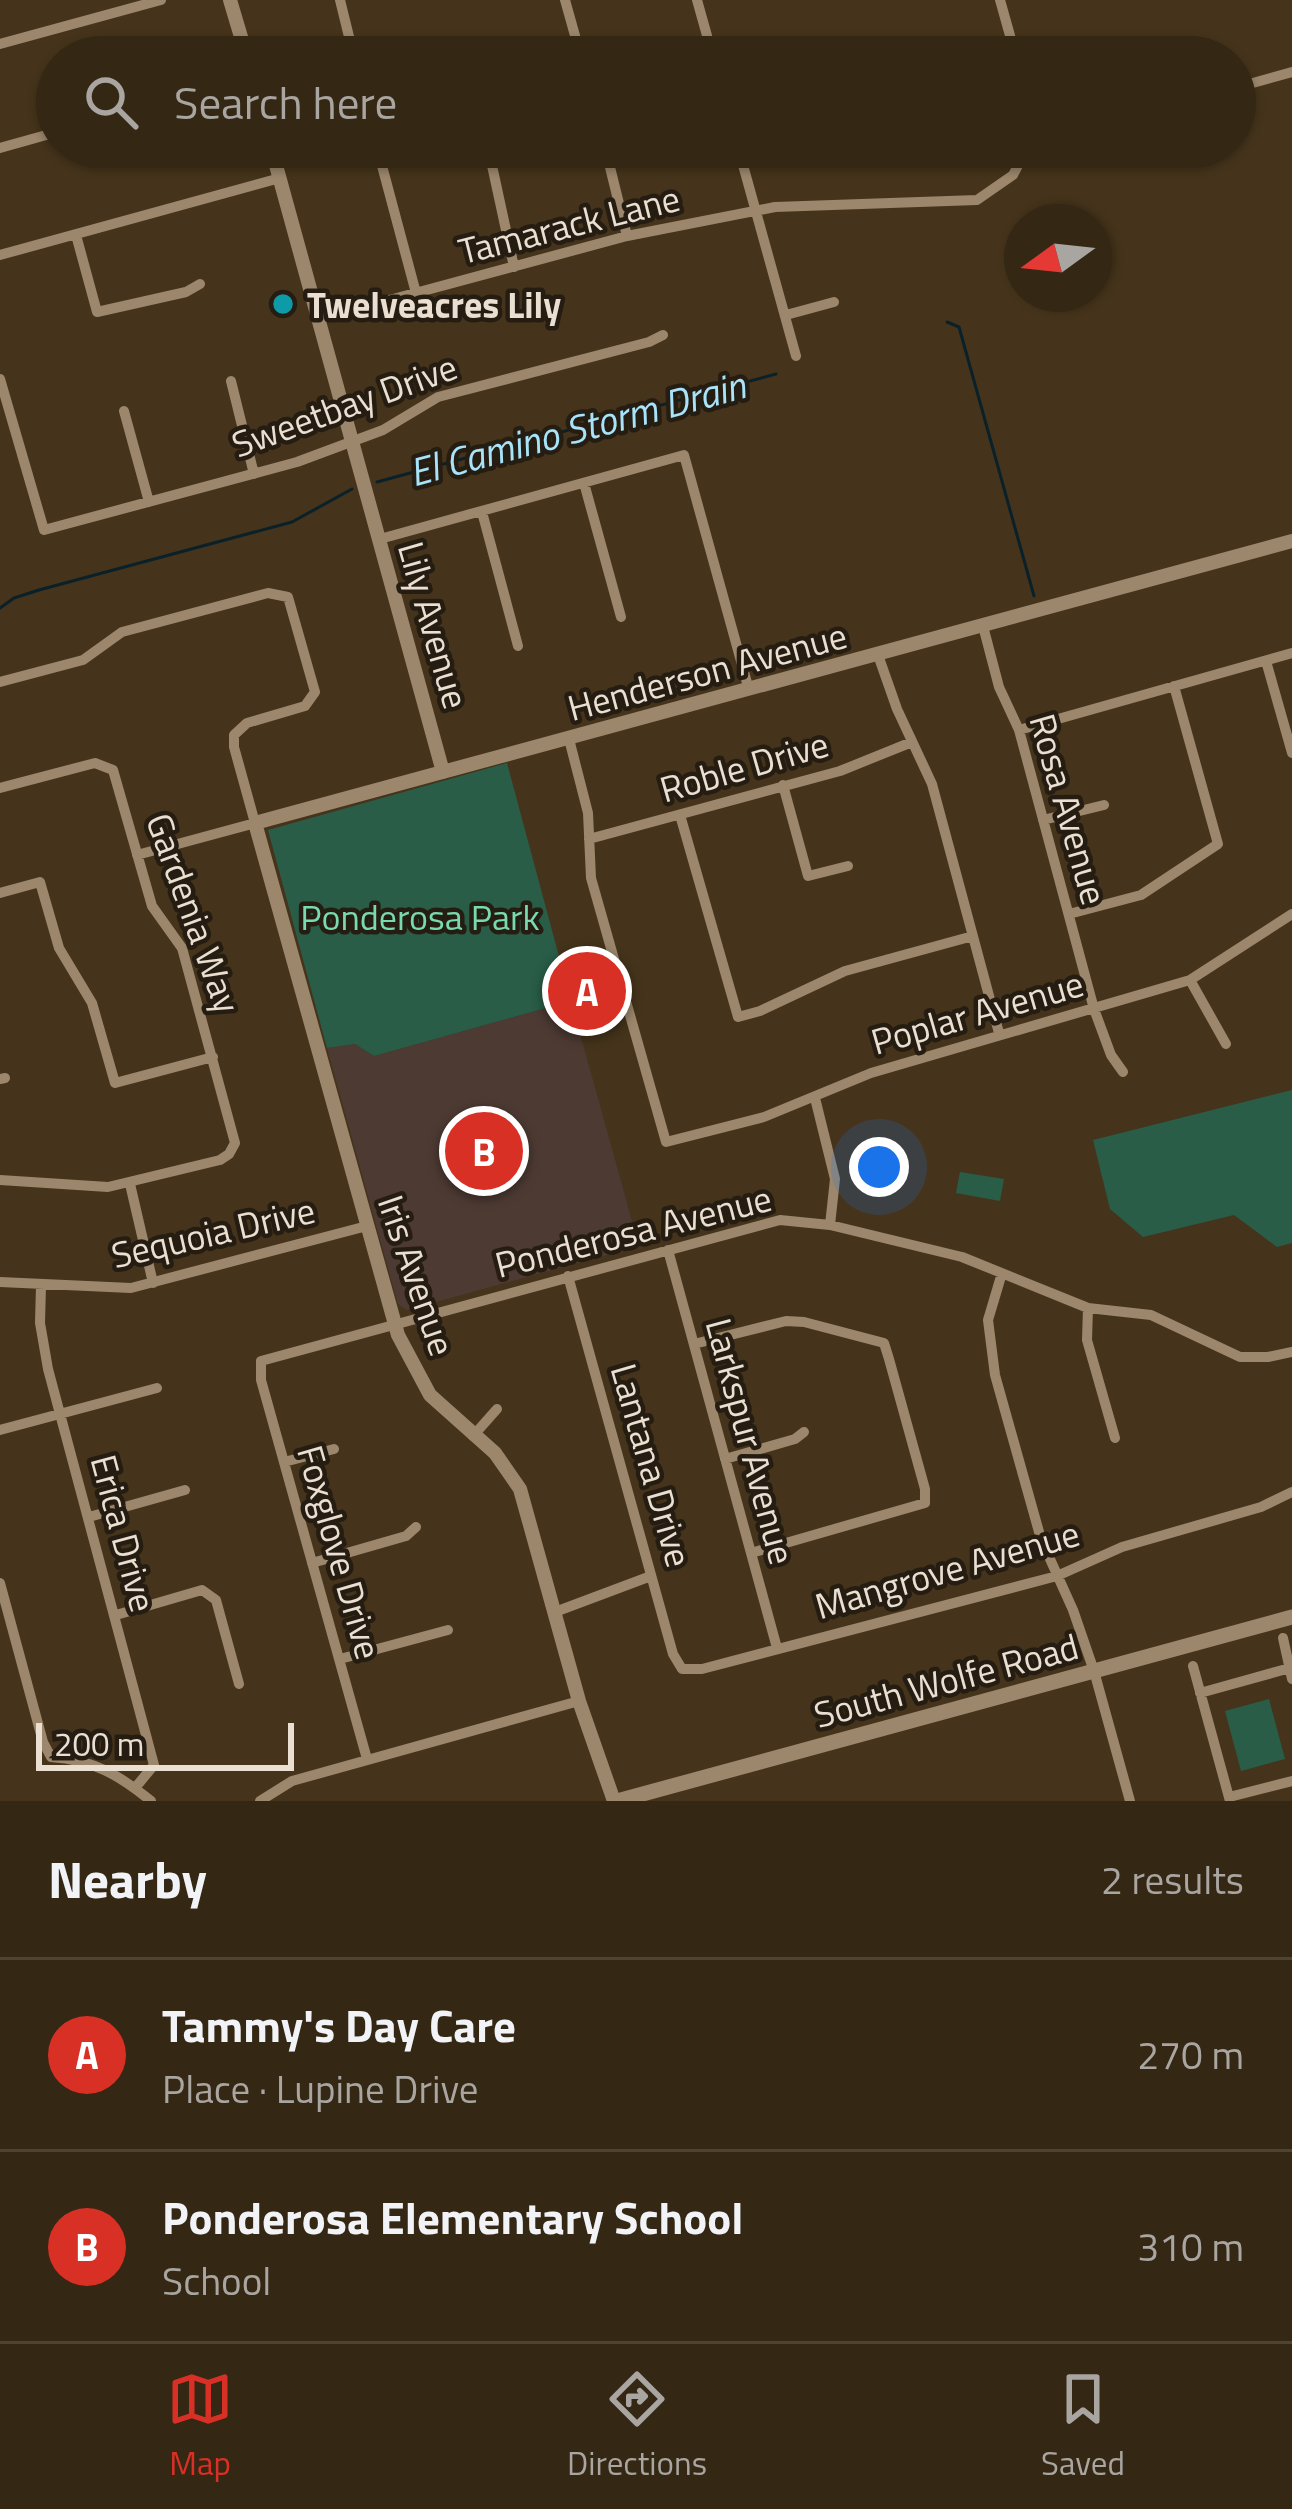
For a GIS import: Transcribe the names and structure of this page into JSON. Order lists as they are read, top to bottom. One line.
{"streets":{"main road":["South Wolfe Road"],"street":["Tamarack Lane","Sweetbay Drive","Lily Avenue","Henderson Avenue","Roble Drive","Rosa Avenue","Gardenia Way","Poplar Avenue","Ponderosa Avenue","Sequoia Drive","Iris Avenue","Larkspur Avenue","Lantana Drive","Erica Drive","Foxglove Drive","Mangrove Avenue"]},"crossings":[["Tamarack Lane","Lily Avenue"],["Sweetbay Drive","Lily Avenue"],["Lily Avenue","Henderson Avenue"],["Henderson Avenue","Rosa Avenue"],["Henderson Avenue","Gardenia Way"],["Henderson Avenue","Iris Avenue"],["Roble Drive","Poplar Avenue"],["Rosa Avenue","Poplar Avenue"],["Ponderosa Avenue","Iris Avenue"],["Ponderosa Avenue","Larkspur Avenue"],["Ponderosa Avenue","Lantana Drive"],["Ponderosa Avenue","Foxglove Drive"],["Sequoia Drive","Iris Avenue"],["Sequoia Drive","Erica Drive"],["Iris Avenue","South Wolfe Road"],["Larkspur Avenue","Mangrove Avenue"],["Lantana Drive","Mangrove Avenue"]],"water":["El Camino Storm Drain"],"parks":["Ponderosa Park"],"places":["Twelveacres Lily"],"scale_bar":"200 m","north":"left","page":{"search":"Search here","pins":["A","B"],"scale":"200 m","heading":["Nearby","2 results"],"list":[{"mark":"A","name":"Tammy's Day Care","note":"Place · Lupine Drive","value":"270 m"},{"mark":"B","name":"Ponderosa Elementary School","note":"School","value":"310 m"}],"nav":["Map","Directions","Saved"]}}
